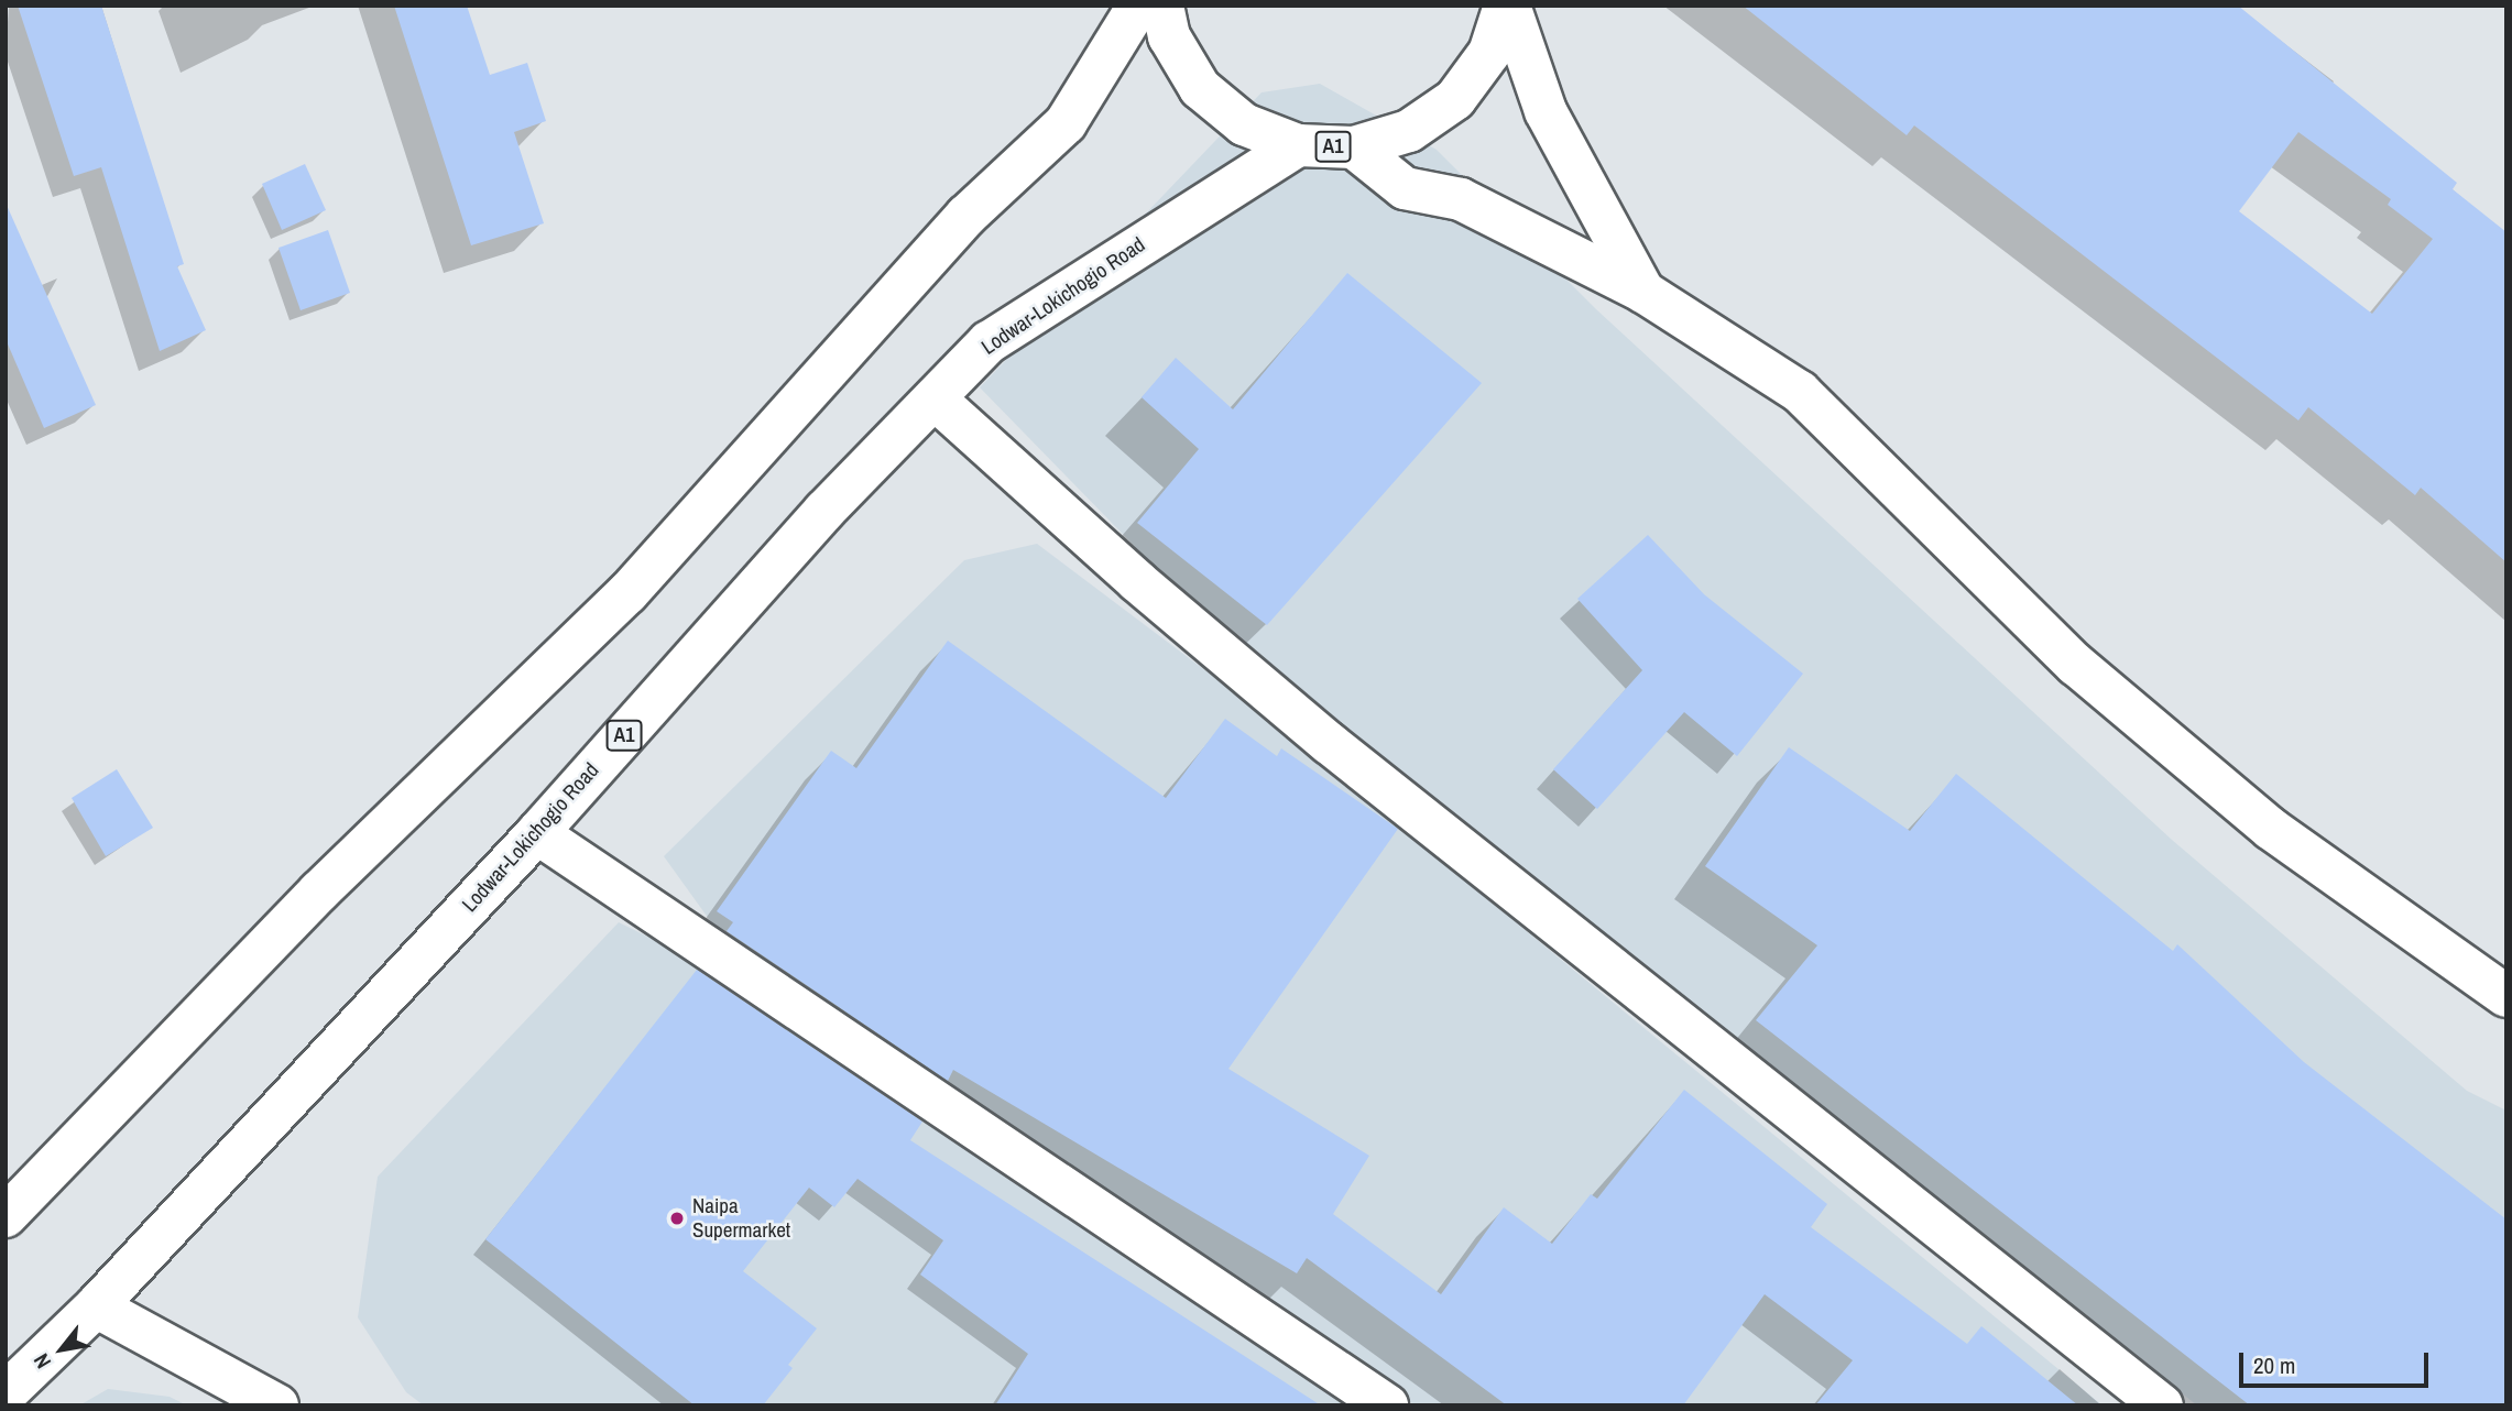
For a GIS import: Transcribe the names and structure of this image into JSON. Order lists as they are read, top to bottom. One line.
{"streets":{"main road":["A1","Lodwar-Lokichogio Road"]},"crossings":[["A1","Lodwar-Lokichogio Road"]],"places":["Naipa Supermarket"],"scale_bar":"20 m","north":"bottom left"}
